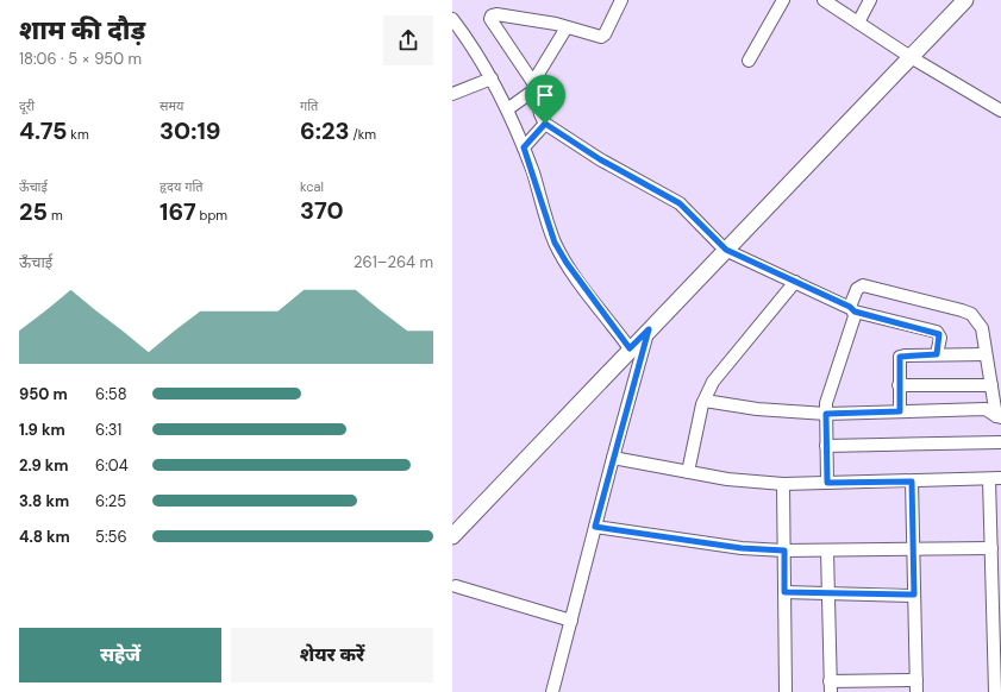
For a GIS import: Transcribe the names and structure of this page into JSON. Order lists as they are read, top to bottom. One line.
{"page":{"heading":["शाम की दौड़","18:06 · 5 × 950 m"],"stats":[["दूरी","4.75 km"],["समय","30:19"],["गति","6:23 /km"],["ऊँचाई","25 m"],["हृदय गति","167 bpm"],["kcal","370"]],"chart":["ऊँचाई","261–264 m"],"list":[{"name":"950 m","note":"6:58"},{"name":"1.9 km","note":"6:31"},{"name":"2.9 km","note":"6:04"},{"name":"3.8 km","note":"6:25"},{"name":"4.8 km","note":"5:56"}],"buttons":["सहेजें","शेयर करें"]}}
